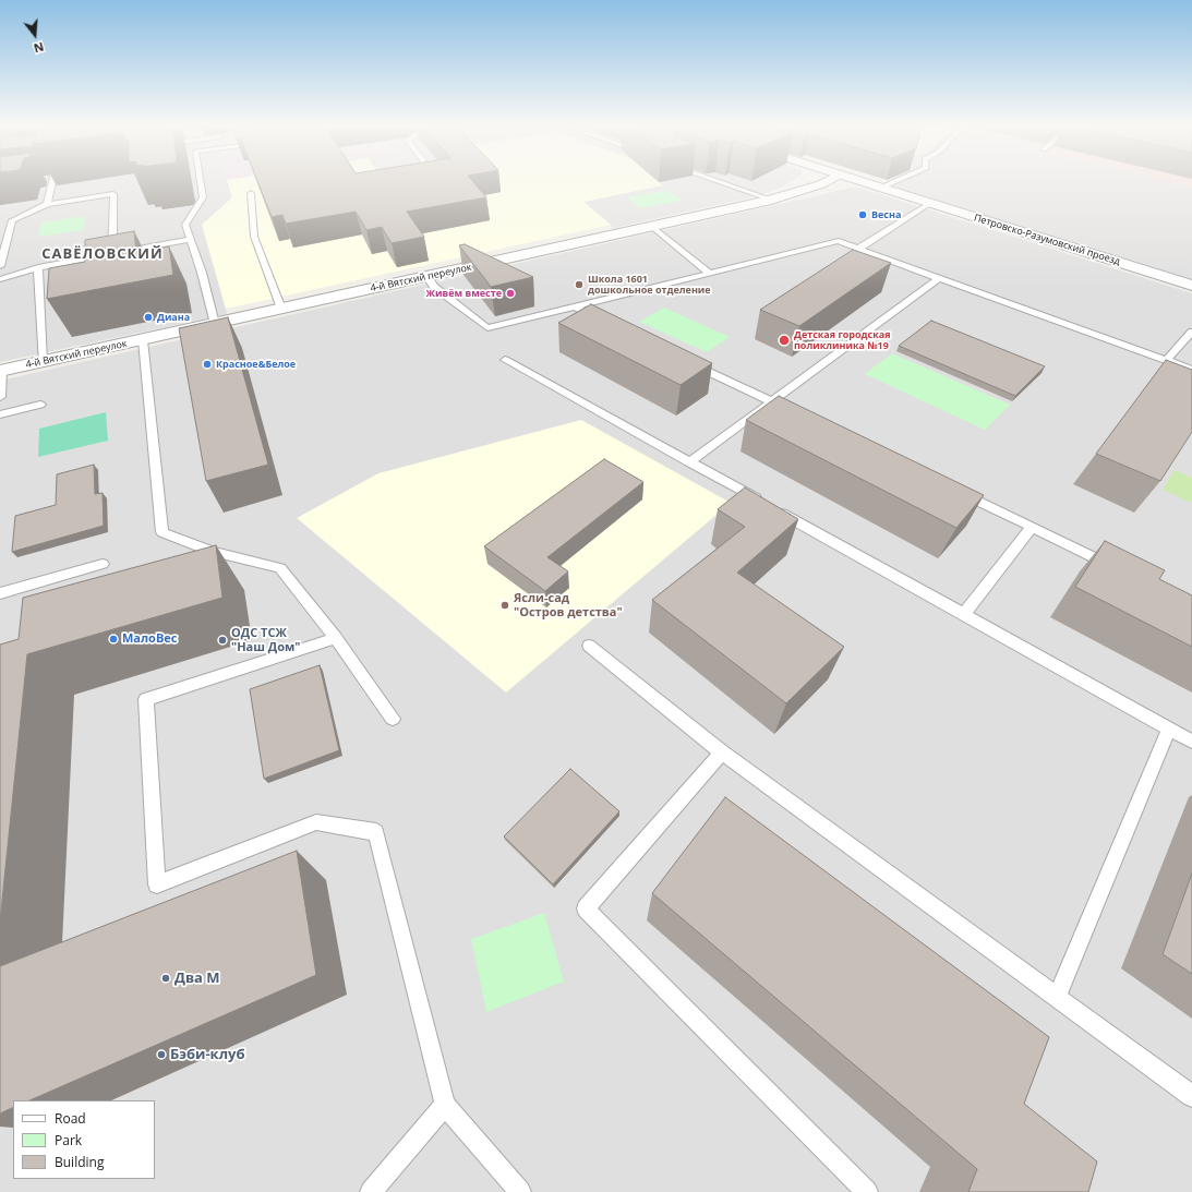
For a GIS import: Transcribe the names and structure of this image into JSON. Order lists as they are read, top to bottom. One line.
{"streets":{"street":["Петровско-Разумовский проезд","4-й Вятский переулок"]},"districts":["САВЁЛОВСКИЙ"],"places":["Весна","Школа 1601 дошкольное отделение","Живём вместе","Диана","Детская городская поликлиника №19","Красное&Белое","Ясли-сад \"Остров детства\"","МалоВес","ОДС ТСЖ \"Наш Дом\"","Два М","Бэби-клуб"],"legend":["Road","Park","Building"],"north":"bottom"}
